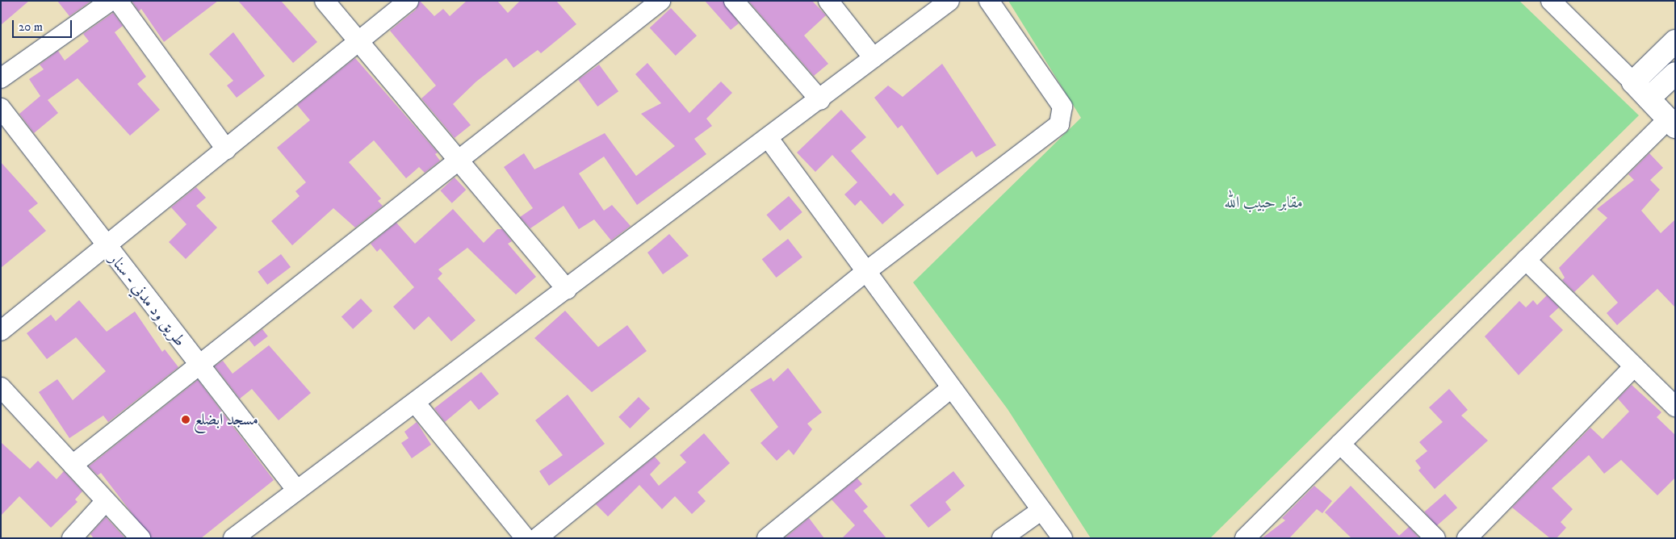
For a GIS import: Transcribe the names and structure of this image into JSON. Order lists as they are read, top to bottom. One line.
{"streets":{"street":["طريق ود مدني - سنار"]},"parks":["مقابر حبيب الله"],"places":["مسجد ابضلع"],"scale_bar":"20 m"}
